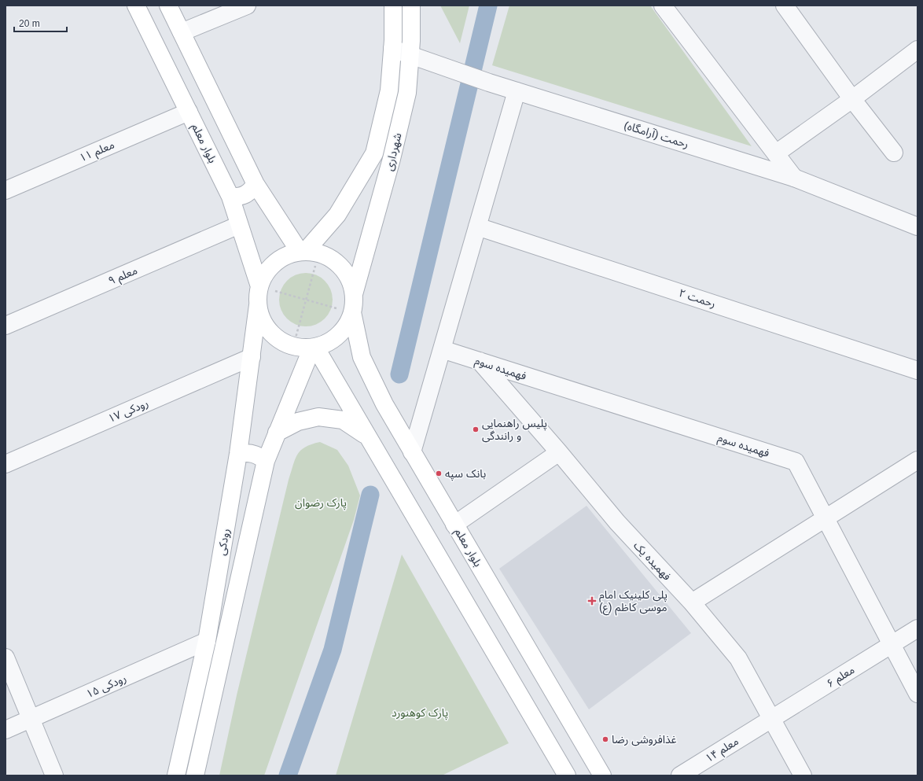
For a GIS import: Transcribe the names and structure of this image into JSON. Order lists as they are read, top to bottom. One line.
{"streets":{"main road":["بلوار معلم","شهرداری","رودکی"],"street":["رحمت (آرامگاه)","معلم ۱۱","معلم ۹","رحمت ۲","فهمیده سوم","رودکی ۱۷","فهمیده یک","معلم ۶","رودکی ۱۵","معلم ۱۴"]},"crossings":[["رحمت (آرامگاه)","شهرداری"],["بلوار معلم","معلم ۱۱"],["بلوار معلم","معلم ۹"],["بلوار معلم","رودکی"],["فهمیده سوم","فهمیده یک"],["فهمیده سوم","معلم ۶"],["رودکی ۱۷","رودکی"],["رودکی","رودکی ۱۵"],["فهمیده یک","معلم ۶"],["فهمیده یک","معلم ۱۴"],["معلم ۶","معلم ۱۴"]],"parks":["پارک رضوان","پارک کوهنورد"],"places":{"other":["پلیس راهنمایی و رانندگی","بانک سپه","غذافروشی رضا"],"health":["پلی کلینیک امام موسی کاظم (ع)"]},"scale_bar":"20 m"}
